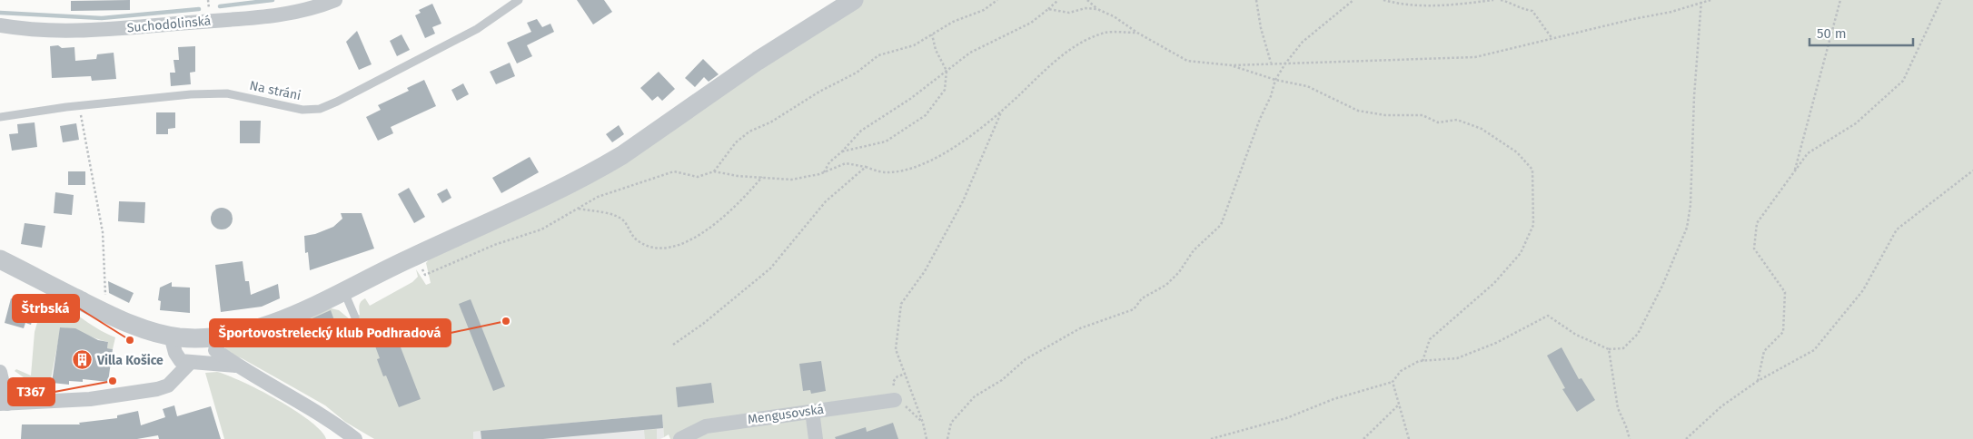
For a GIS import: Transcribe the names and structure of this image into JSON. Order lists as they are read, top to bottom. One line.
{"streets":{"street":["Suchodolinská","Mengusovská"],"lane":["Na stráni"]},"places":{"other":["Športovostrelecký klub Podhradová","Štrbská","T367"],"building":["Villa Košice"]},"scale_bar":"50 m"}
